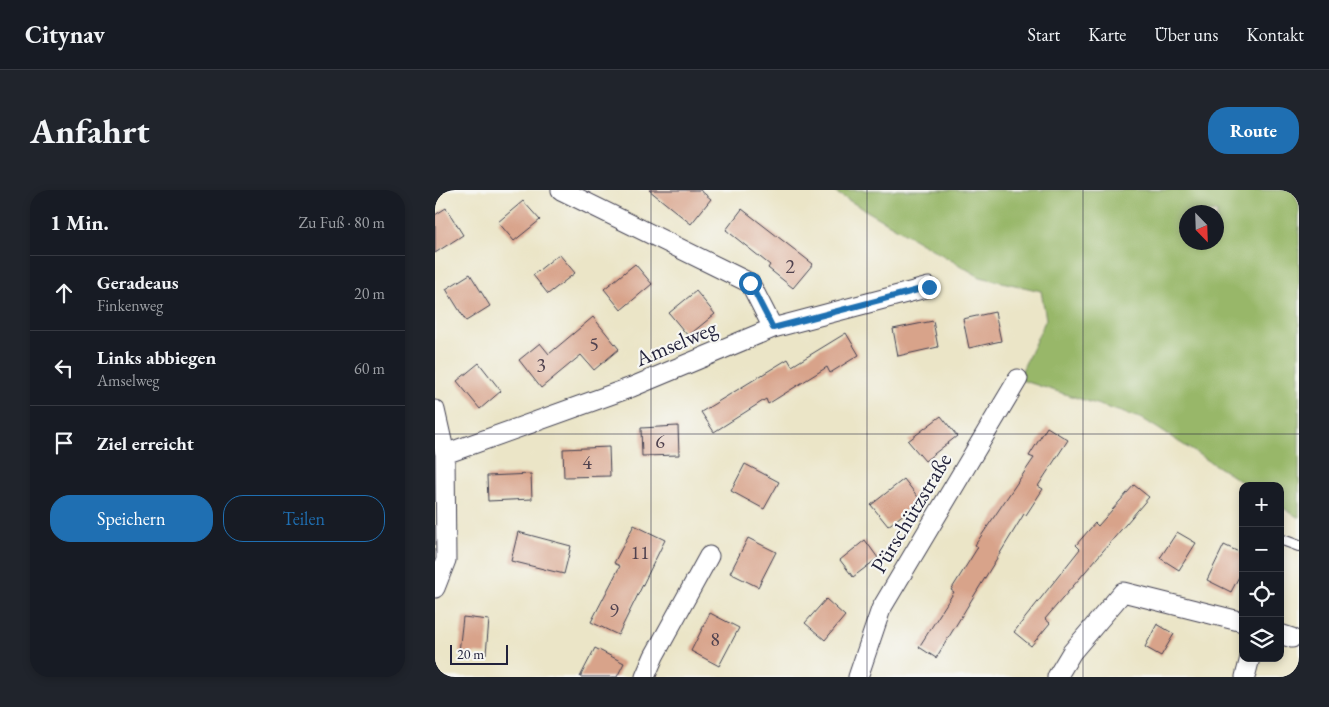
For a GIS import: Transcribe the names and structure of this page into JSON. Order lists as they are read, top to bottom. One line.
{"streets":{"street":["Amselweg","Pürschützstraße"]},"house_numbers":["2","5","3","6","4","11","9","8"],"scale_bar":"20 m","north":"bottom right","page":{"header":"Citynav","nav":["Start","Karte","Über uns","Kontakt"],"buttons":["Route",["Speichern","Teilen"]],"title":"Anfahrt","heading":["1 Min.","Zu Fuß · 80 m"],"list":[["Geradeaus","Finkenweg","20 m"],["Links abbiegen","Amselweg","60 m"],"Ziel erreicht"],"map_buttons":["+","−"],"scale":"20 m"}}
